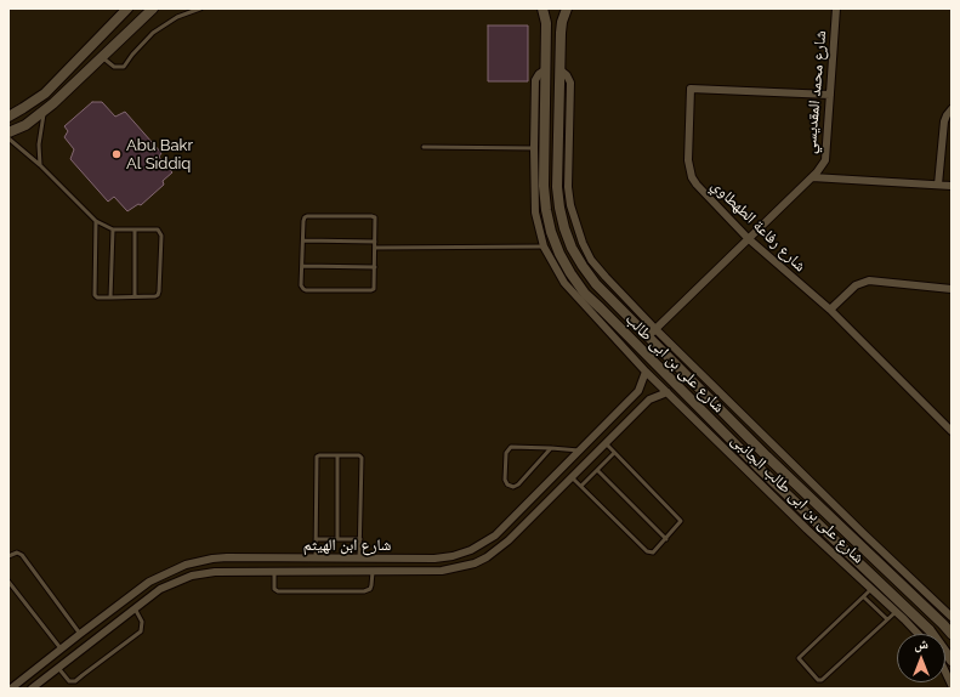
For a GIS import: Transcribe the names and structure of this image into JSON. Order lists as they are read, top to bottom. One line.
{"streets":{"street":["شارع محمد المقديسي","شارع رفاعة الطهطاوي","شارع على بن ابى طالب","شارع على بن ابى طالب الجانبى","شارع ابن الهيثم"]},"crossings":[["شارع محمد المقديسي","شارع رفاعة الطهطاوي"],["شارع محمد المقديسي","شارع على بن ابى طالب"],["شارع محمد المقديسي","شارع على بن ابى طالب الجانبى"],["شارع على بن ابى طالب","شارع على بن ابى طالب الجانبى"],["شارع على بن ابى طالب الجانبى","شارع ابن الهيثم"]],"places":["Abu Bakr Al Siddiq"],"north":"top"}
